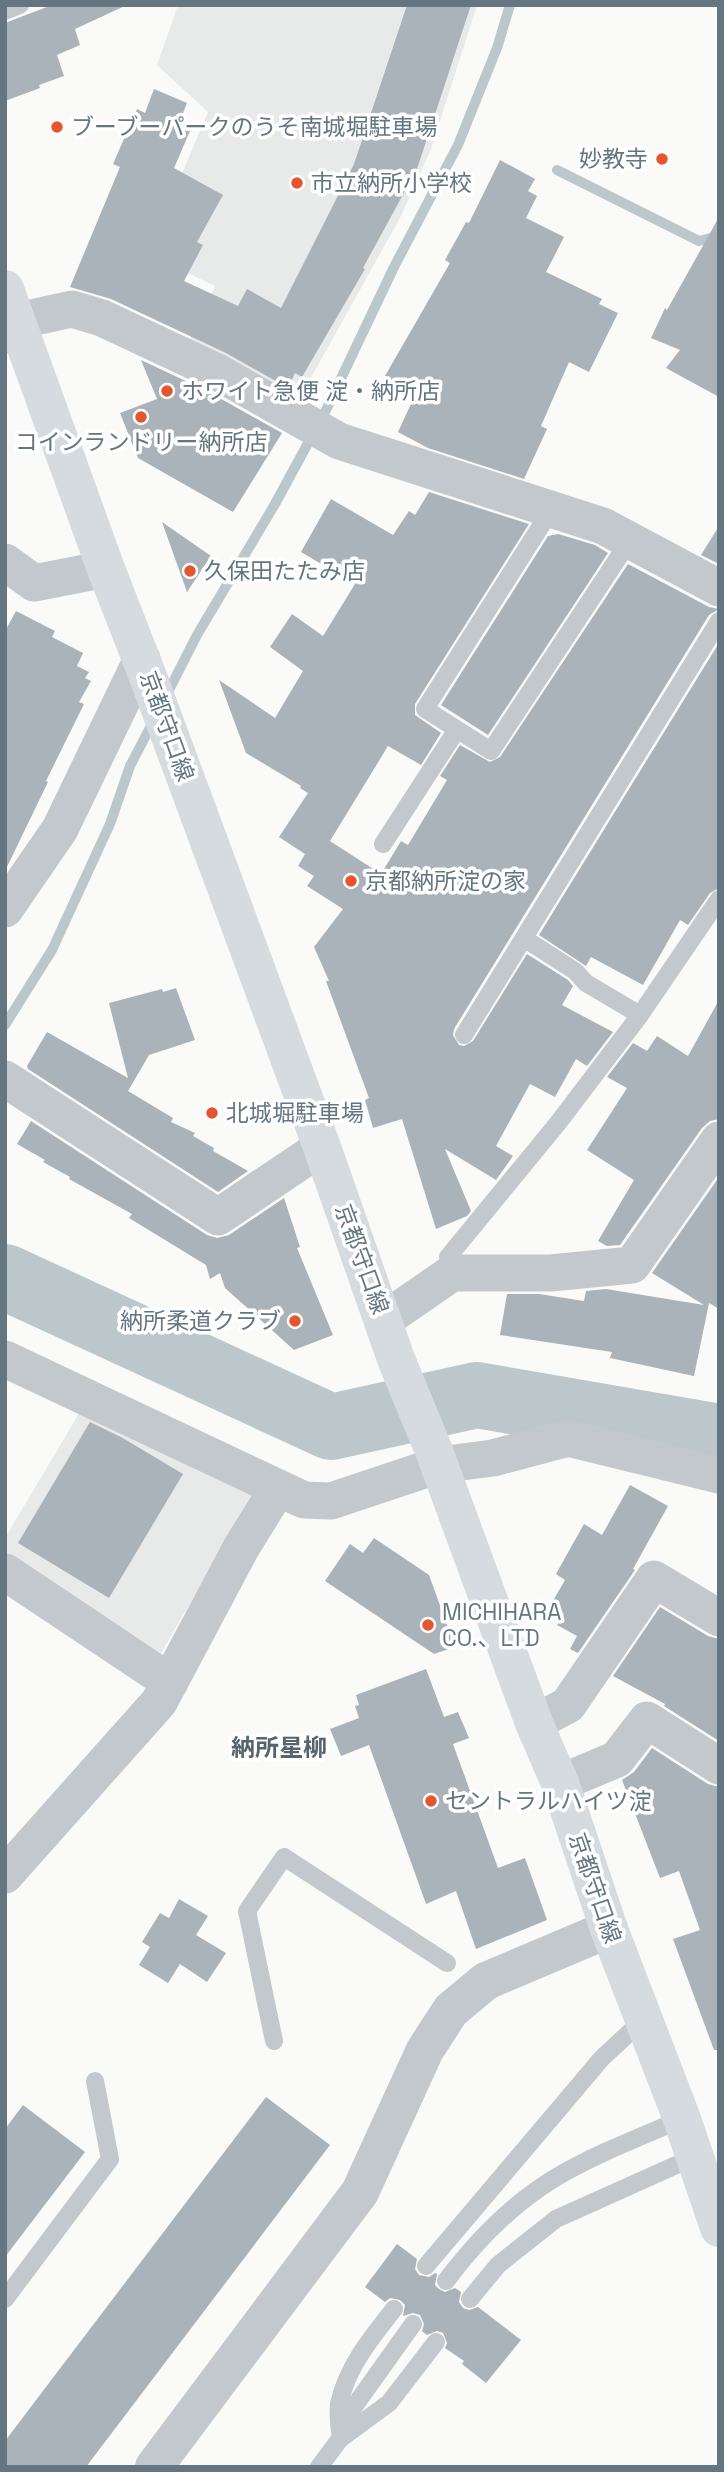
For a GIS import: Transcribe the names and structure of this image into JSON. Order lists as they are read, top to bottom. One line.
{"streets":{"main road":["京都守口線"]},"districts":["納所星柳"],"places":["ブーブーパークのうそ南城堀駐車場","妙教寺","市立納所小学校","ホワイト急便 淀・納所店","コインランドリー納所店","久保田たたみ店","京都納所淀の家","北城堀駐車場","納所柔道クラブ","MICHIHARA CO.、LTD","セントラルハイツ淀"]}
